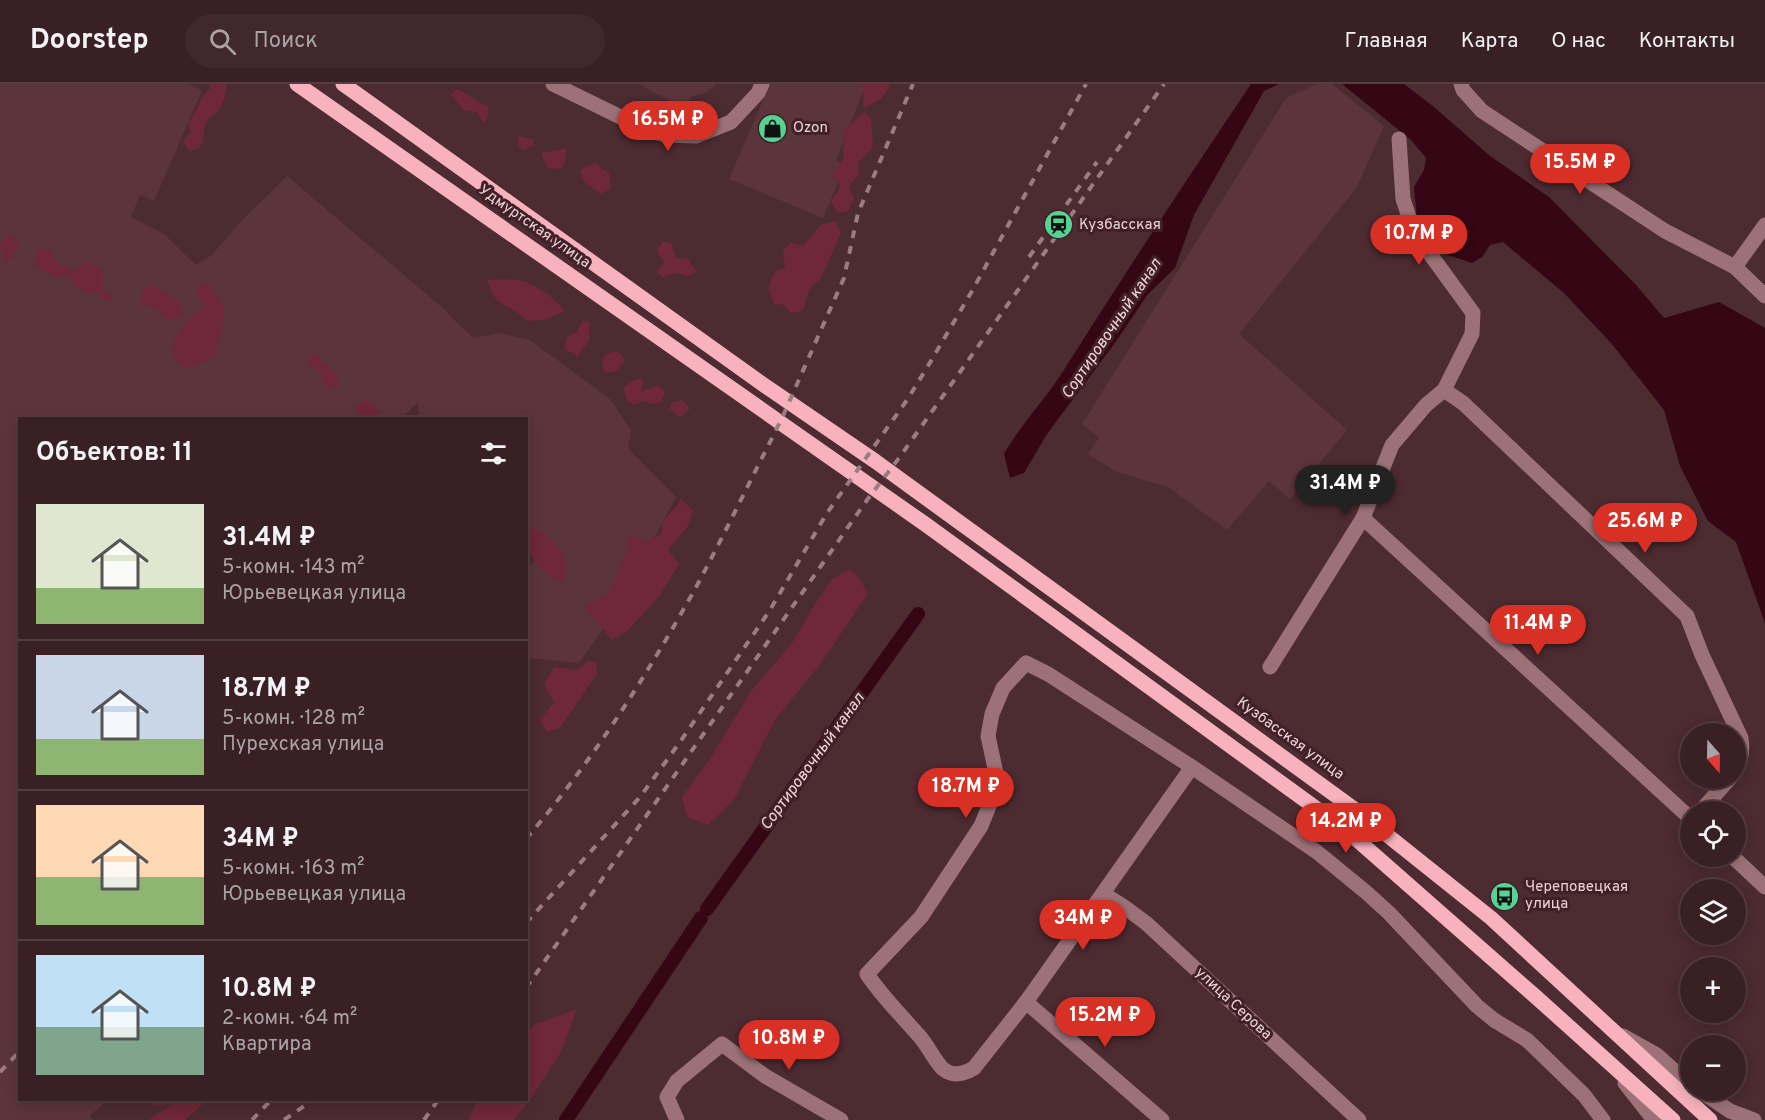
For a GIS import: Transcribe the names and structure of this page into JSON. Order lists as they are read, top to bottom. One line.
{"streets":{"main road":["Удмуртская улица","Кузбасская улица"],"street":["улица Серова"]},"crossings":[["Удмуртская улица","Кузбасская улица"]],"water":["Сортировочный канал"],"places":{"shop":["Ozon"],"station":["Кузбасская"],"bus stop":["Череповецкая улица"]},"north":"bottom","page":{"header":"Doorstep","search":"Поиск","nav":["Главная","Карта","О нас","Контакты"],"price":["16.5M ₽","15.5M ₽","10.7M ₽","31.4M ₽","25.6M ₽","11.4M ₽","18.7M ₽","14.2M ₽","34M ₽","15.2M ₽","10.8M ₽"],"heading":"Объектов: 11","list":[{"name":"31.4M ₽","note":"5-комн. · 143 m² · Юрьевецкая улица"},{"name":"18.7M ₽","note":"5-комн. · 128 m² · Пурехская улица"},{"name":"34M ₽","note":"5-комн. · 163 m² · Юрьевецкая улица"},{"name":"10.8M ₽","note":"2-комн. · 64 m² · Квартира"}],"map_buttons":["+","−"]}}
